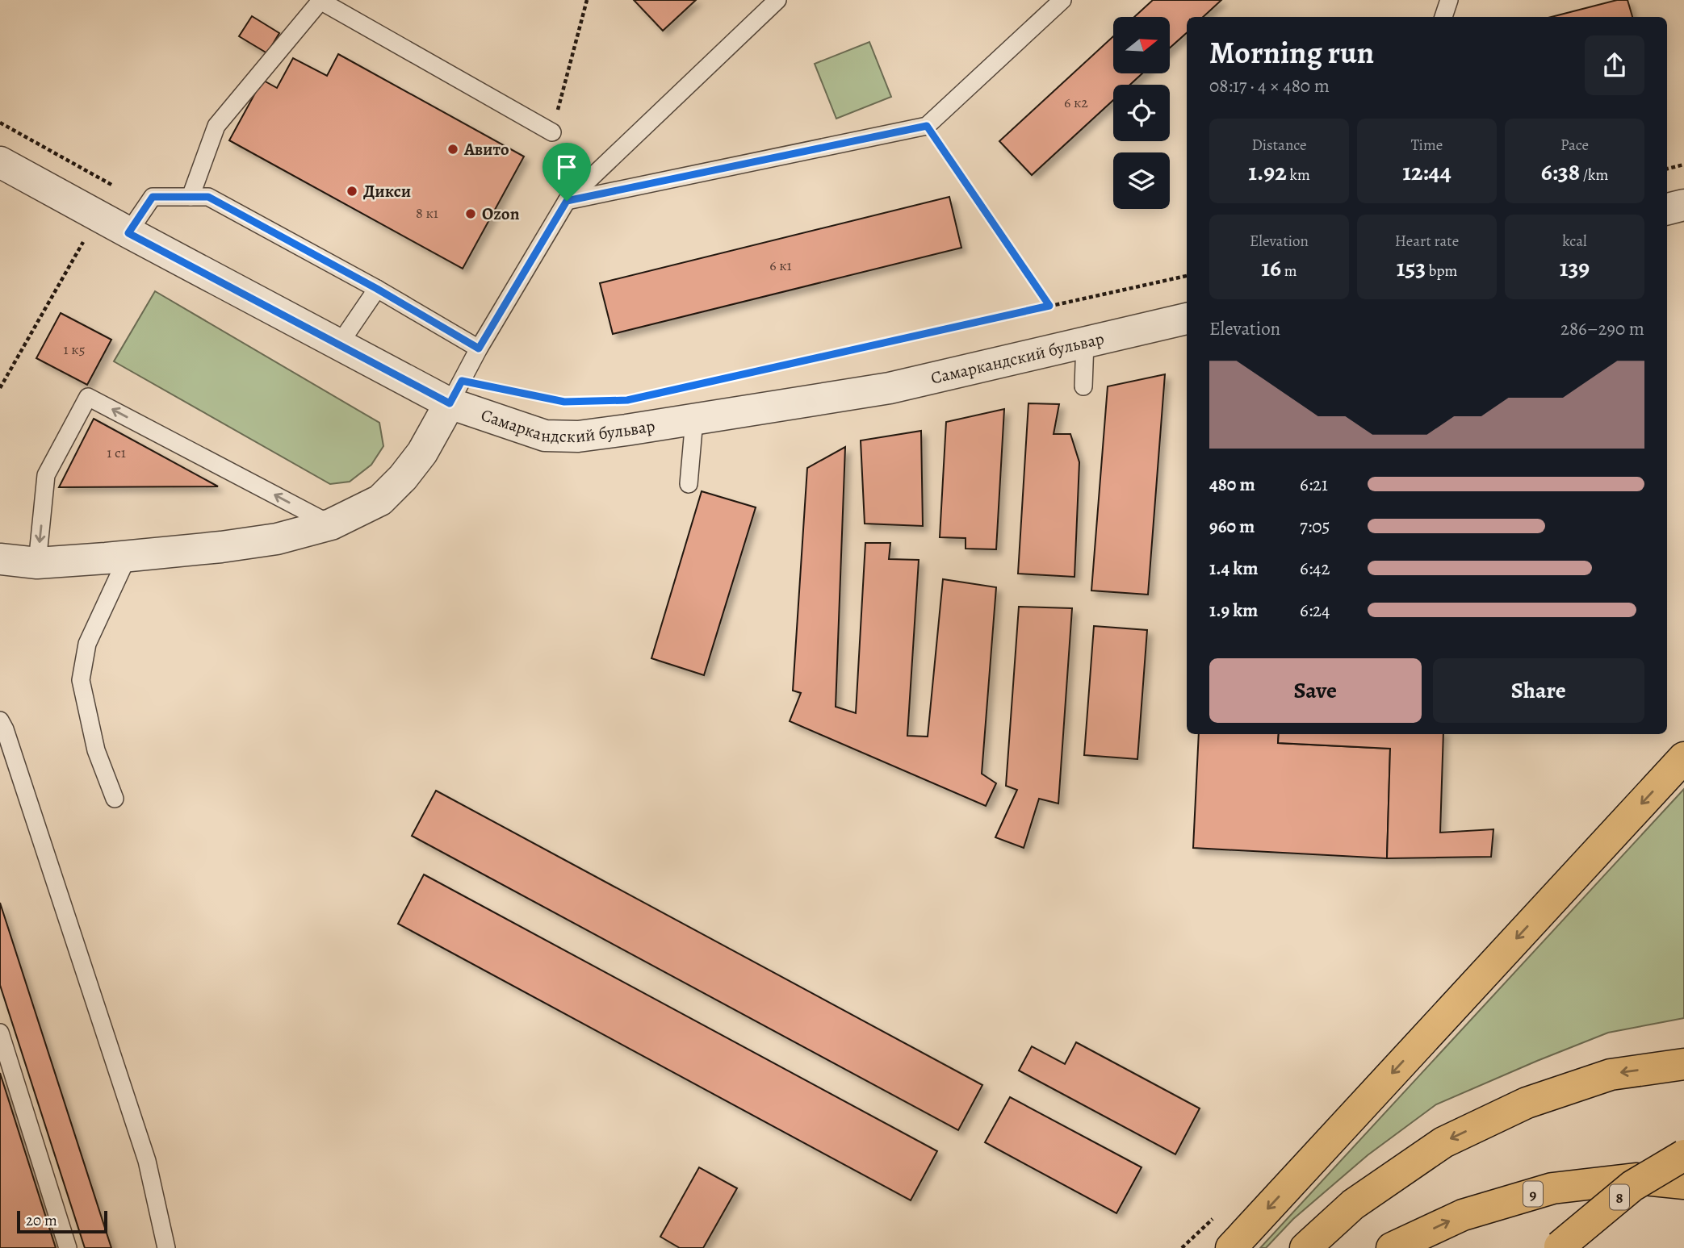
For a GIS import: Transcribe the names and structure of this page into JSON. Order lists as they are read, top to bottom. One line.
{"streets":{"main road":["9","8"],"street":["Самаркандский бульвар"]},"places":["Авито","Дикси","Ozon"],"house_numbers":["6 к2","8 к1","6 к1","1 к5","1 с1"],"scale_bar":"20 m","north":"right","page":{"heading":["Morning run","08:17 · 4 × 480 m"],"stats":[["Distance","1.92 km"],["Time","12:44"],["Pace","6:38 /km"],["Elevation","16 m"],["Heart rate","153 bpm"],["kcal","139"]],"chart":["Elevation","286–290 m"],"list":[{"name":"480 m","note":"6:21"},{"name":"960 m","note":"7:05"},{"name":"1.4 km","note":"6:42"},{"name":"1.9 km","note":"6:24"}],"buttons":["Save","Share"],"scale":"20 m"}}
